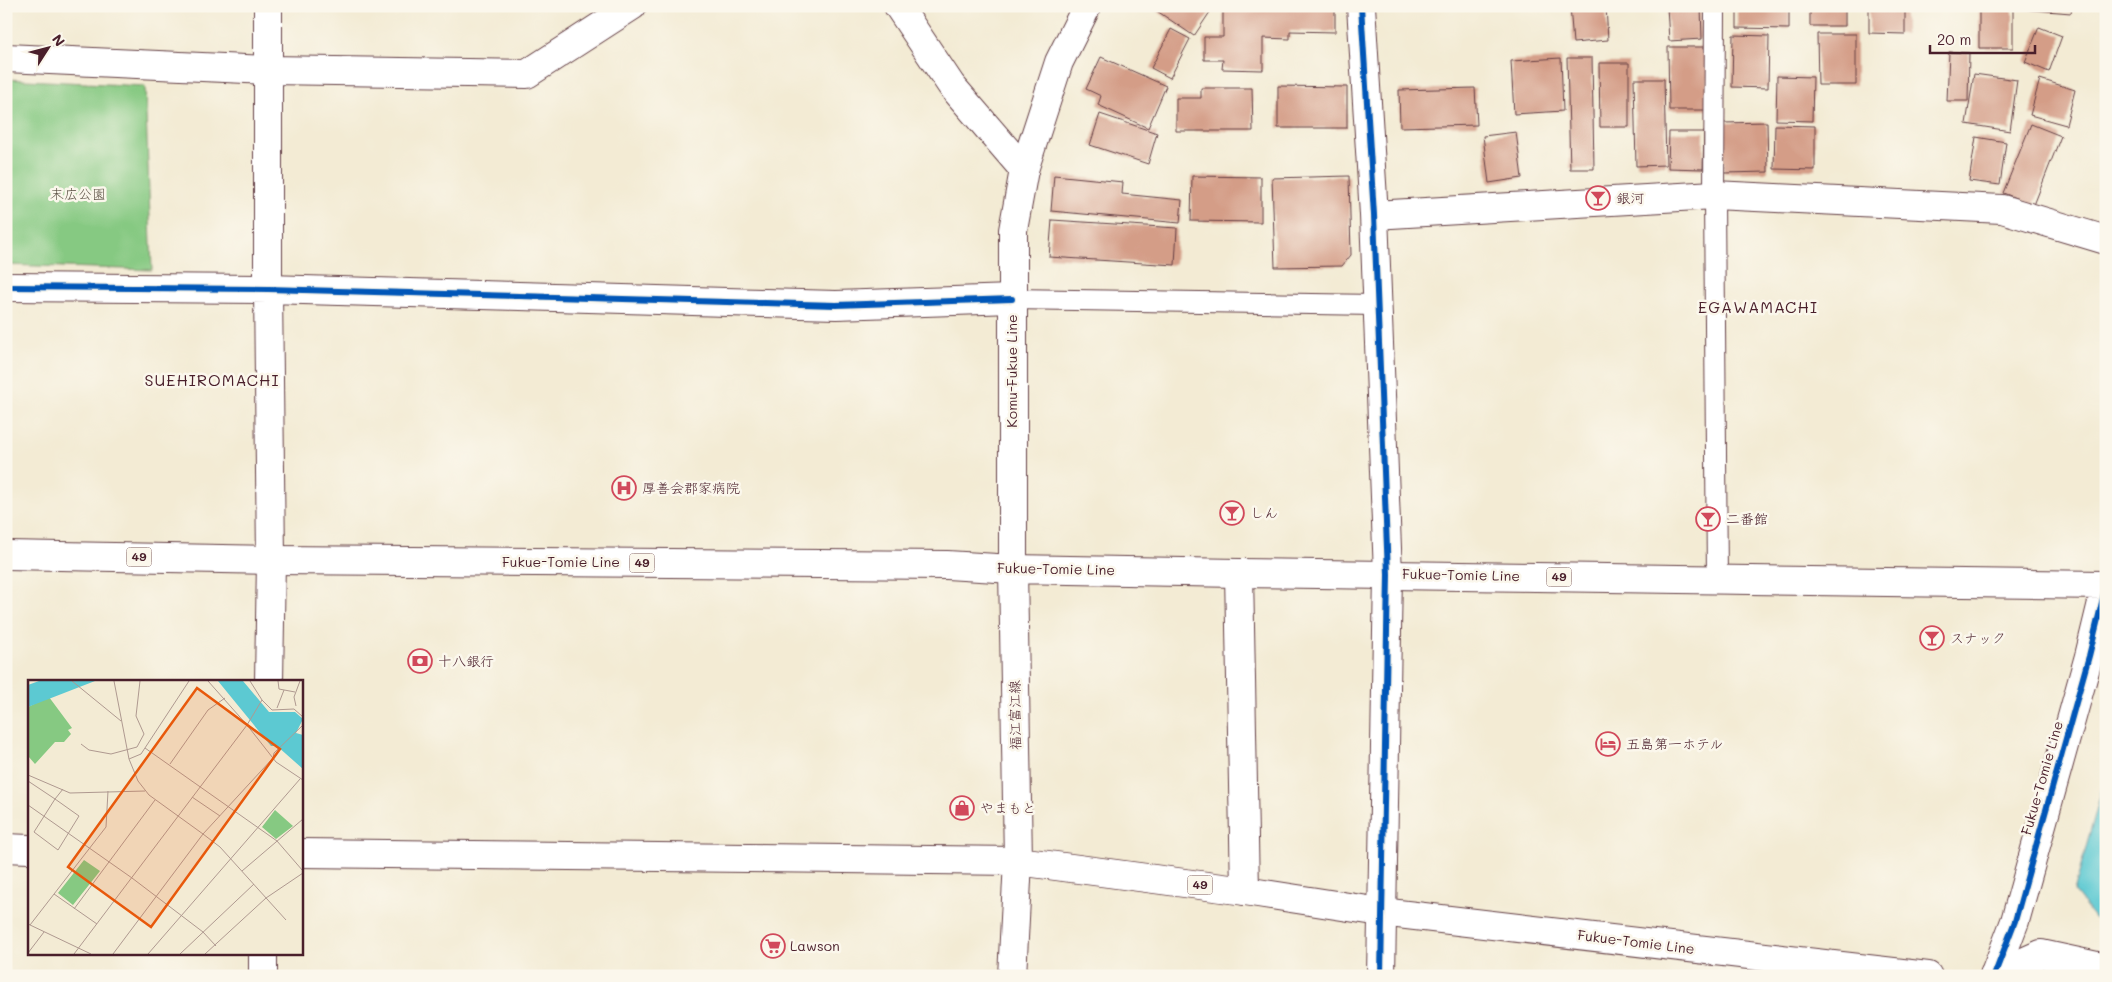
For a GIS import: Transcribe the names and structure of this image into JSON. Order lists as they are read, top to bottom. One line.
{"streets":{"street":["Komu-Fukue Line","49","Fukue-Tomie Line","福江富江線"]},"crossings":[["Komu-Fukue Line","Fukue-Tomie Line"],["Komu-Fukue Line","福江富江線"],["Fukue-Tomie Line","福江富江線"]],"districts":["EGAWAMACHI","SUEHIROMACHI"],"parks":["末広公園"],"places":{"bar":["銀河","しん","二番館","スナック"],"hospital":["厚善会郡家病院"],"bank":["十八銀行"],"hotel":["五島第一ホテル"],"shop":["やまもと"],"supermarket":["Lawson"]},"scale_bar":"20 m","north":"top right"}
